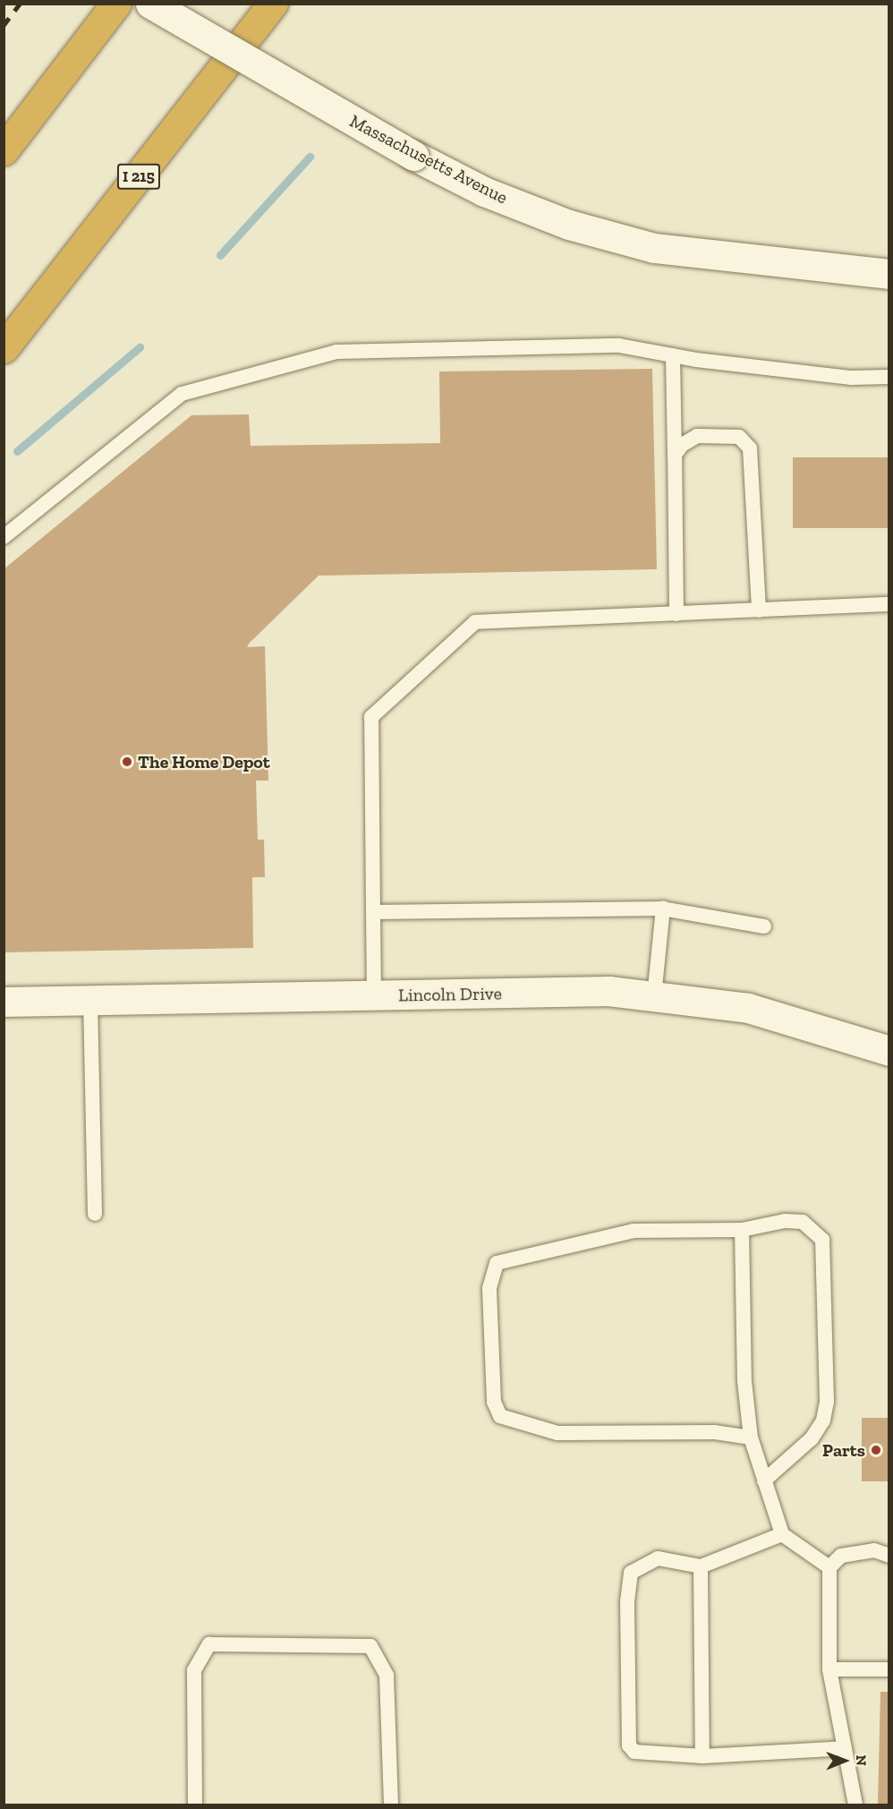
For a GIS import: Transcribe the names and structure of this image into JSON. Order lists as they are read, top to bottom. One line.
{"streets":{"highway":["I 215"],"street":["Massachusetts Avenue","Lincoln Drive"]},"places":["The Home Depot","Parts"],"north":"right"}
